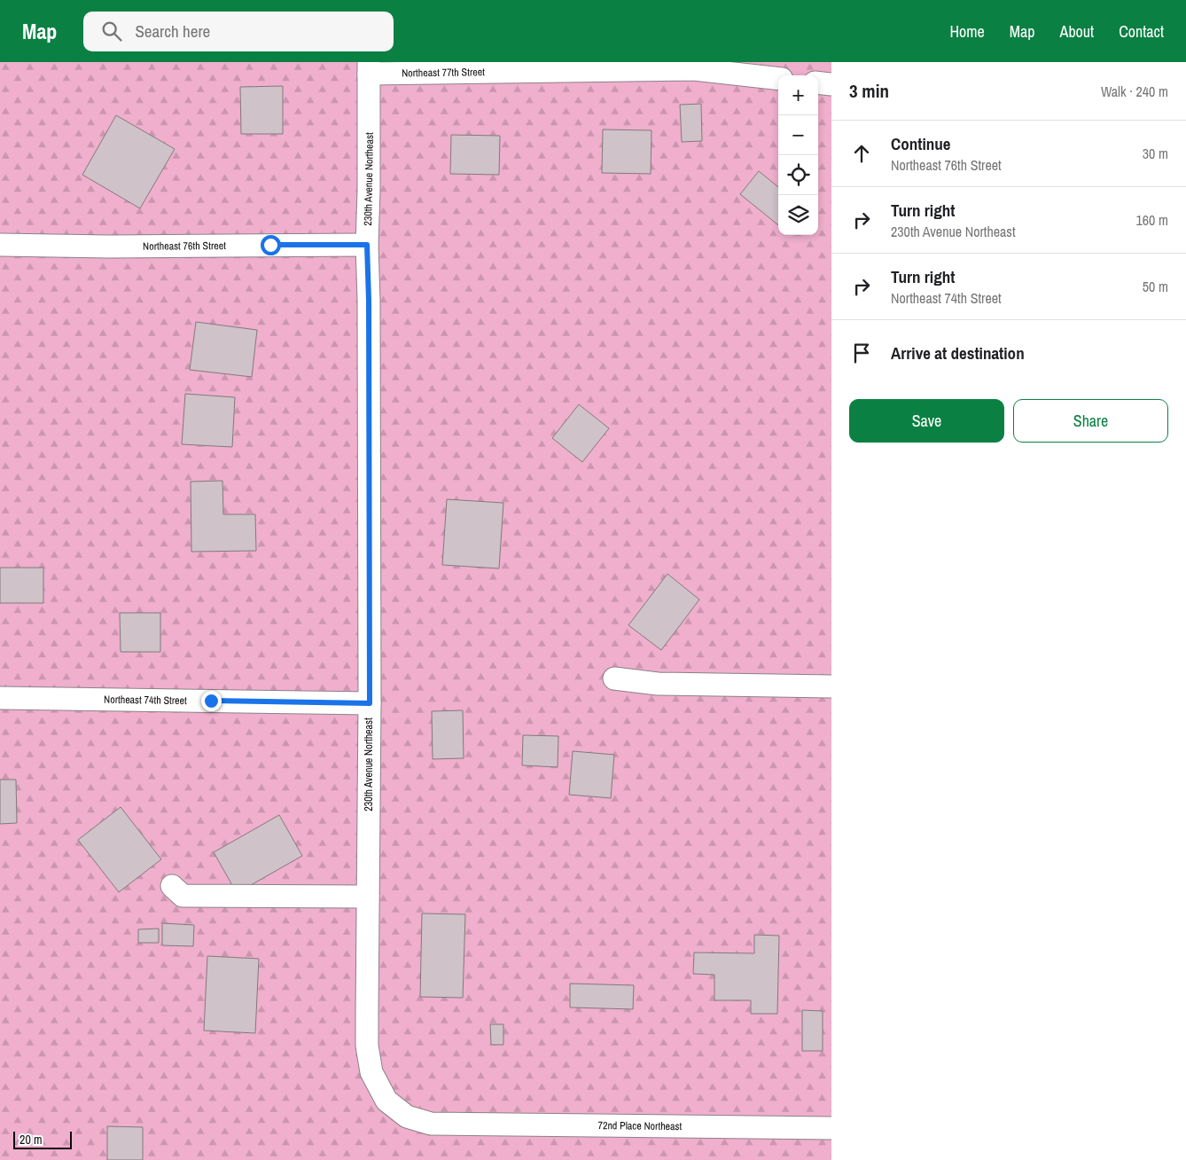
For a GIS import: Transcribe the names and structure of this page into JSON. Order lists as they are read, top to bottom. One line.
{"streets":{"street":["Northeast 77th Street","230th Avenue Northeast","Northeast 76th Street","Northeast 74th Street","72nd Place Northeast"]},"crossings":[["Northeast 77th Street","230th Avenue Northeast"],["230th Avenue Northeast","Northeast 76th Street"],["230th Avenue Northeast","Northeast 74th Street"],["230th Avenue Northeast","72nd Place Northeast"]],"scale_bar":"20 m","page":{"header":"Map","search":"Search here","nav":["Home","Map","About","Contact"],"heading":["3 min","Walk · 240 m"],"map_buttons":["+","−"],"list":[["Continue","Northeast 76th Street","30 m"],["Turn right","230th Avenue Northeast","160 m"],["Turn right","Northeast 74th Street","50 m"],"Arrive at destination"],"buttons":["Save","Share"],"scale":"20 m"}}
